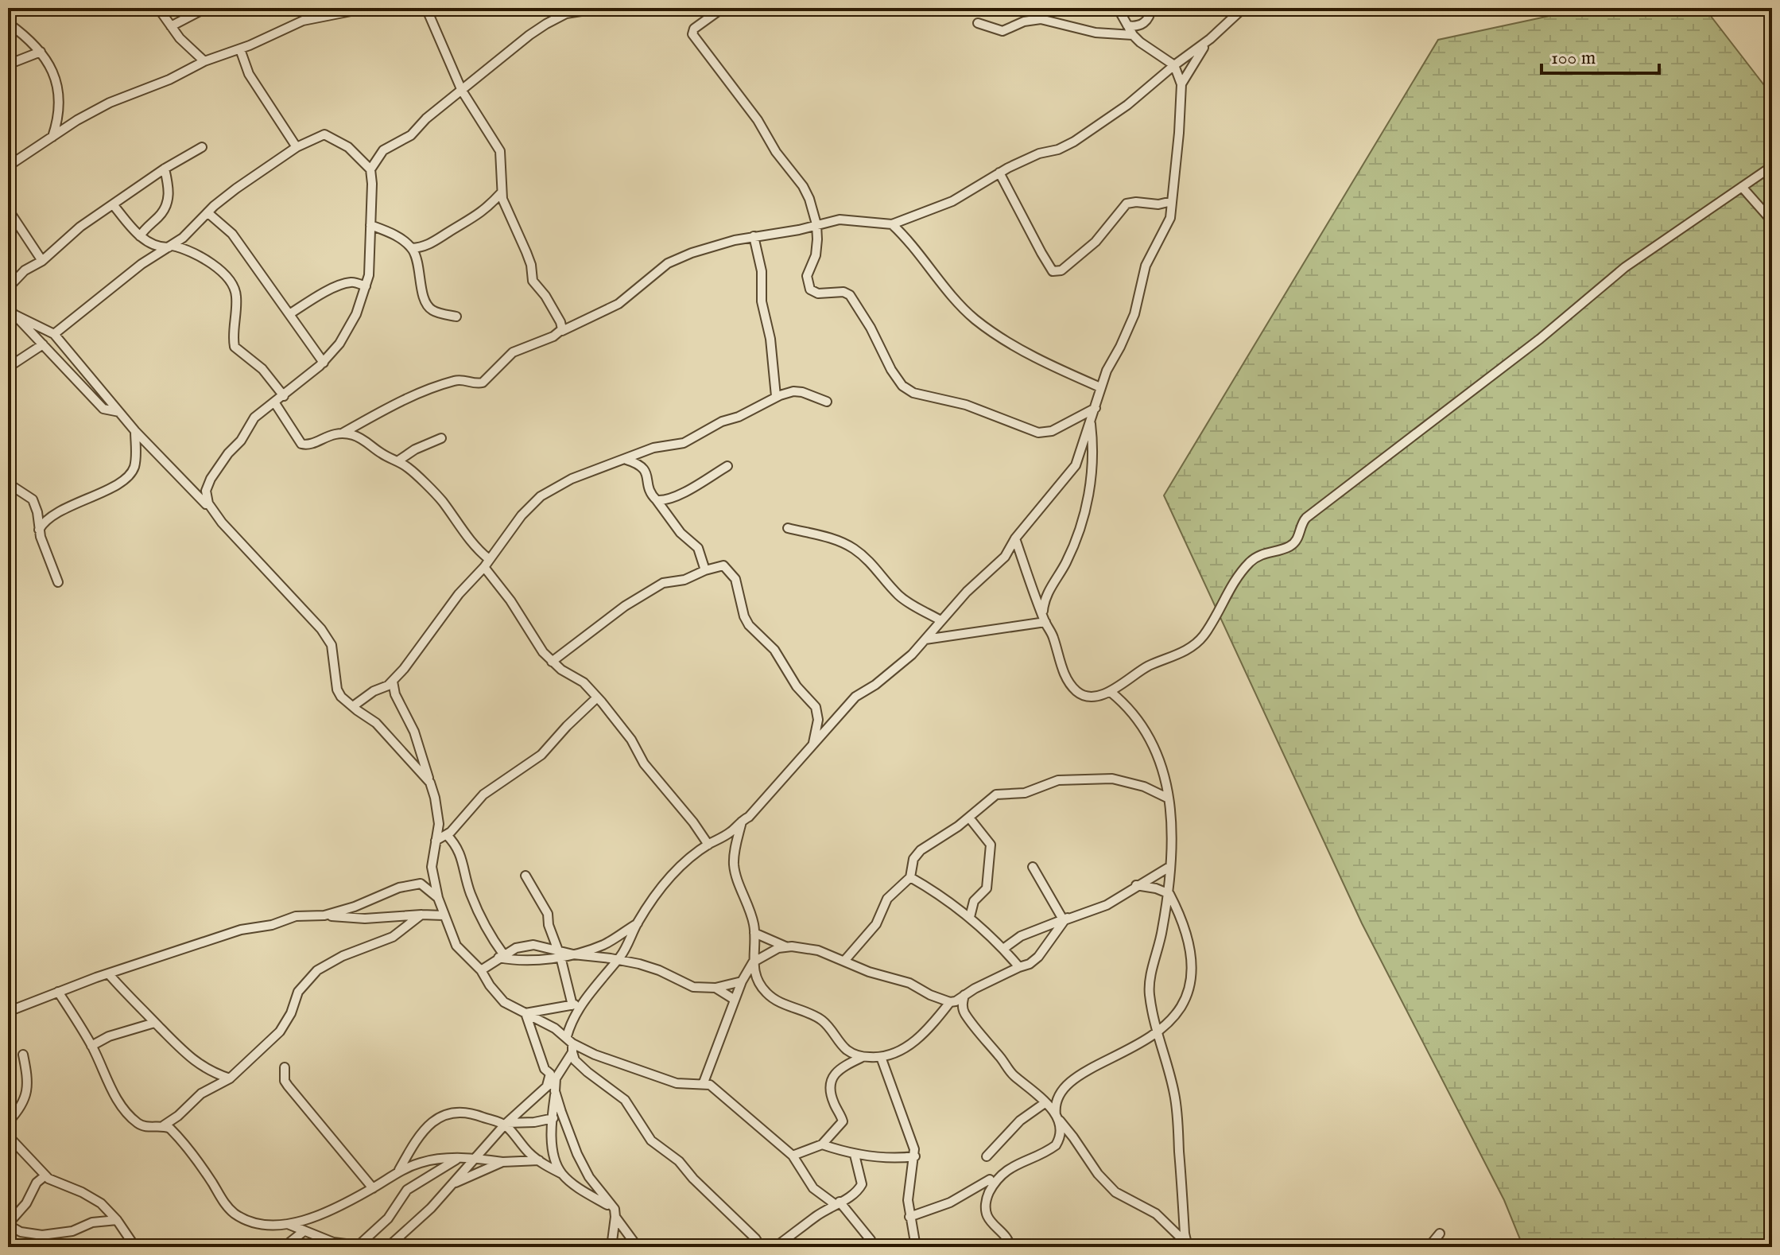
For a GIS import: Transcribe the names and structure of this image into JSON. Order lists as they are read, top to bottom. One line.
{"scale_bar":"100 m"}
